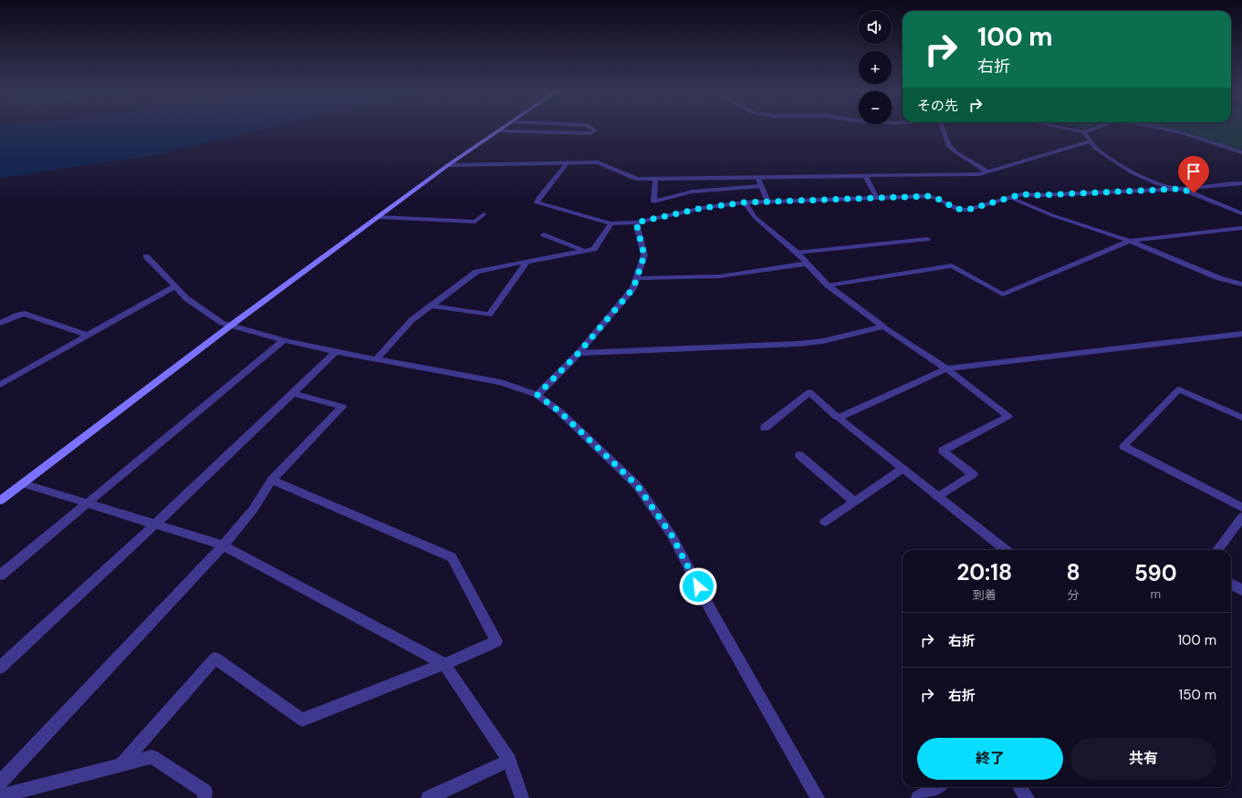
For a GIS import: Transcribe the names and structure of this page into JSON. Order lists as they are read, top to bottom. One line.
{"page":{"map_buttons":["+","−"],"turn":["100 m","右折"],"then":"その先","eta":["20:18","到着","8","分","590","m"],"list":[{"name":"右折","value":"100 m"},{"name":"右折","value":"150 m"}],"buttons":["終了","共有"]}}
